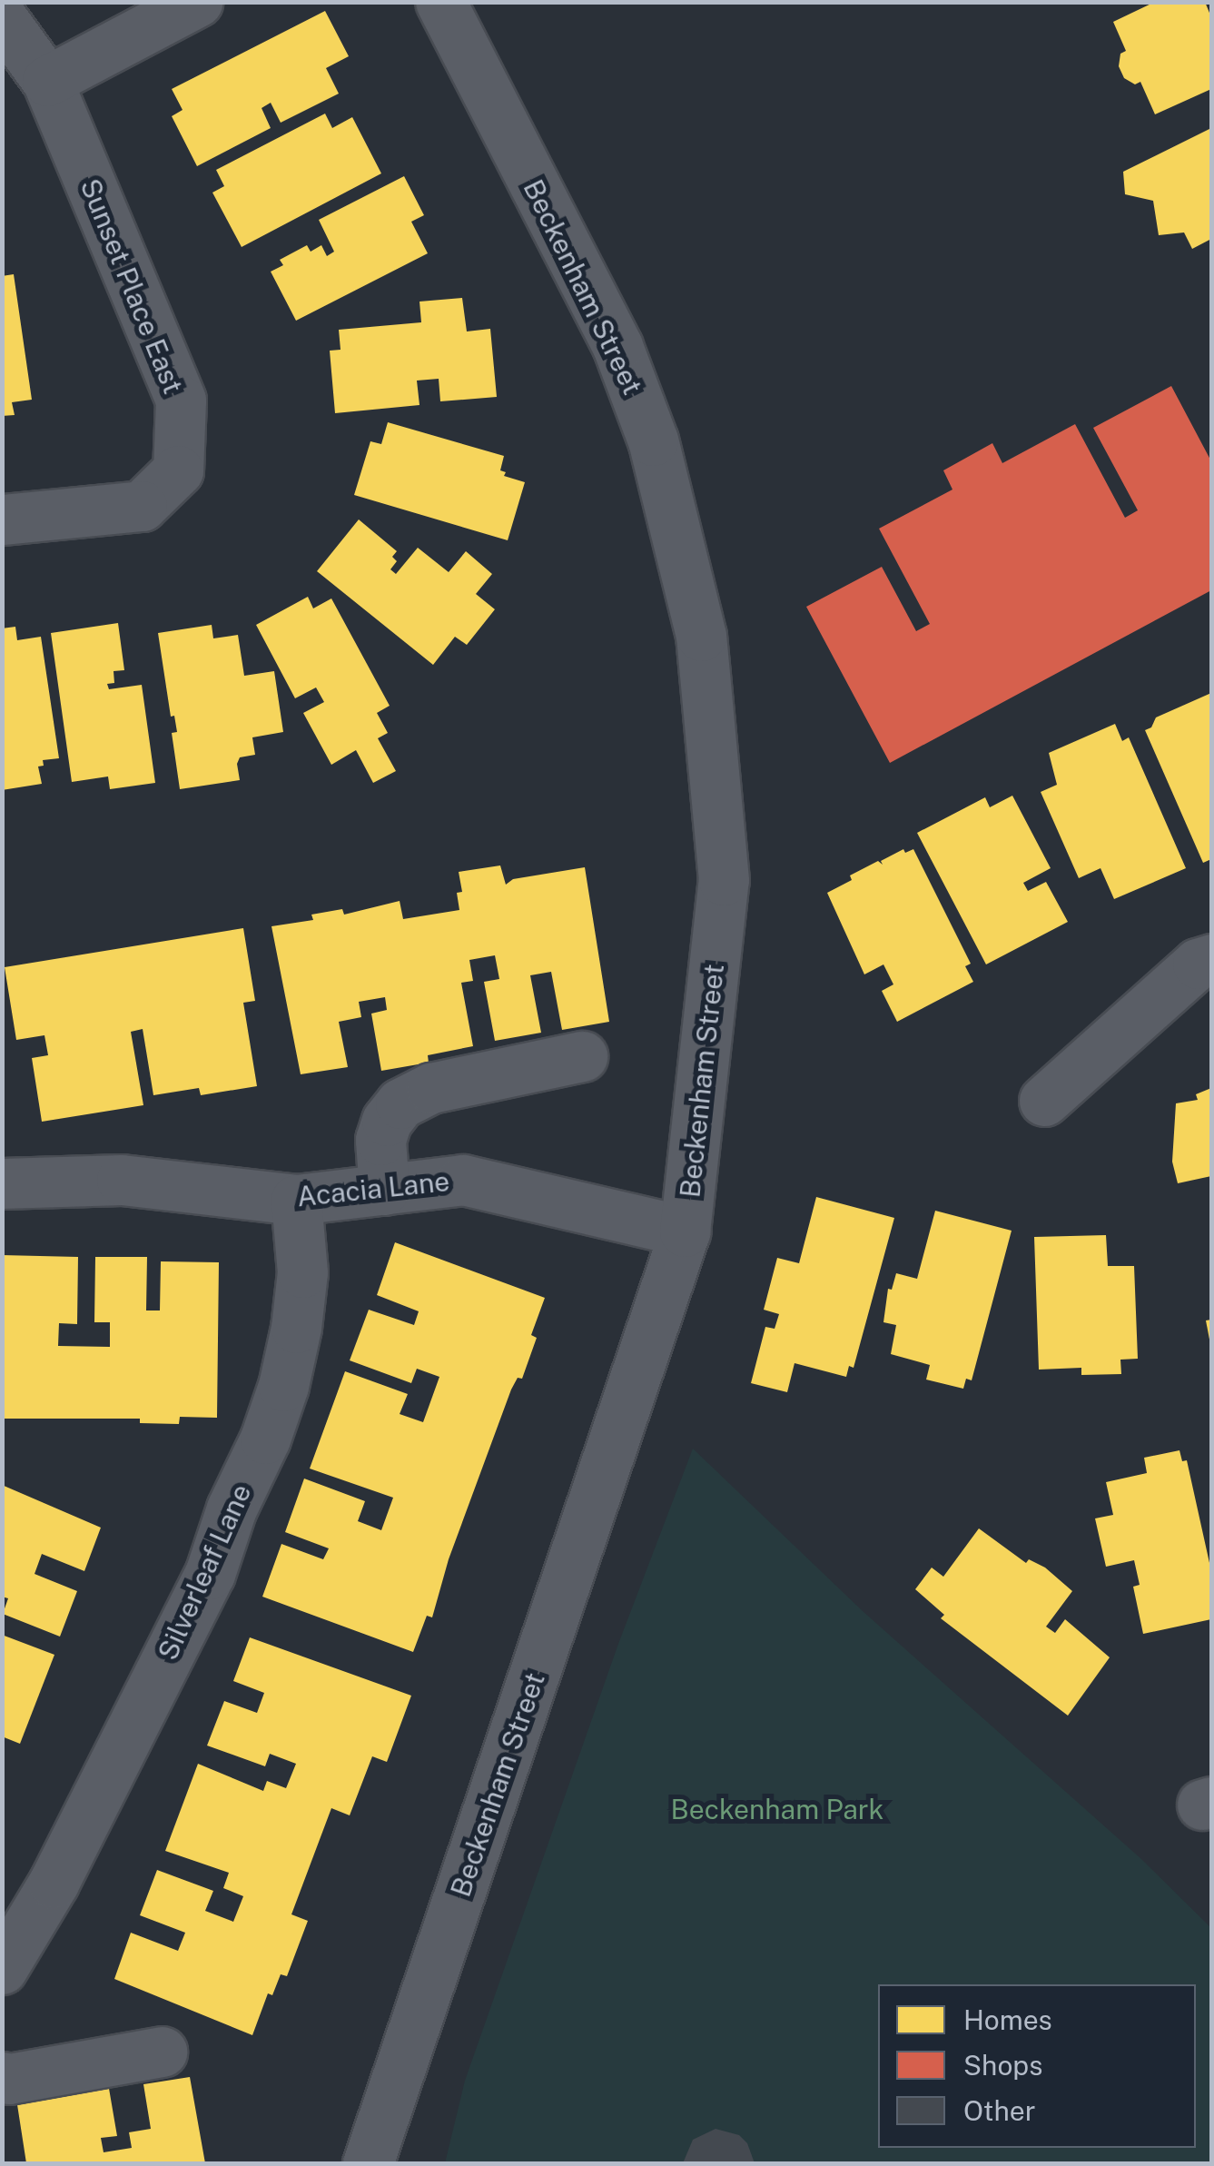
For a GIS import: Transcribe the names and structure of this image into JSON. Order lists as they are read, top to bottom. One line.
{"streets":{"street":["Sunset Place East","Beckenham Street","Acacia Lane","Silverleaf Lane"]},"crossings":[["Beckenham Street","Acacia Lane"],["Acacia Lane","Silverleaf Lane"]],"parks":["Beckenham Park"],"legend":["Homes","Shops","Other"]}
